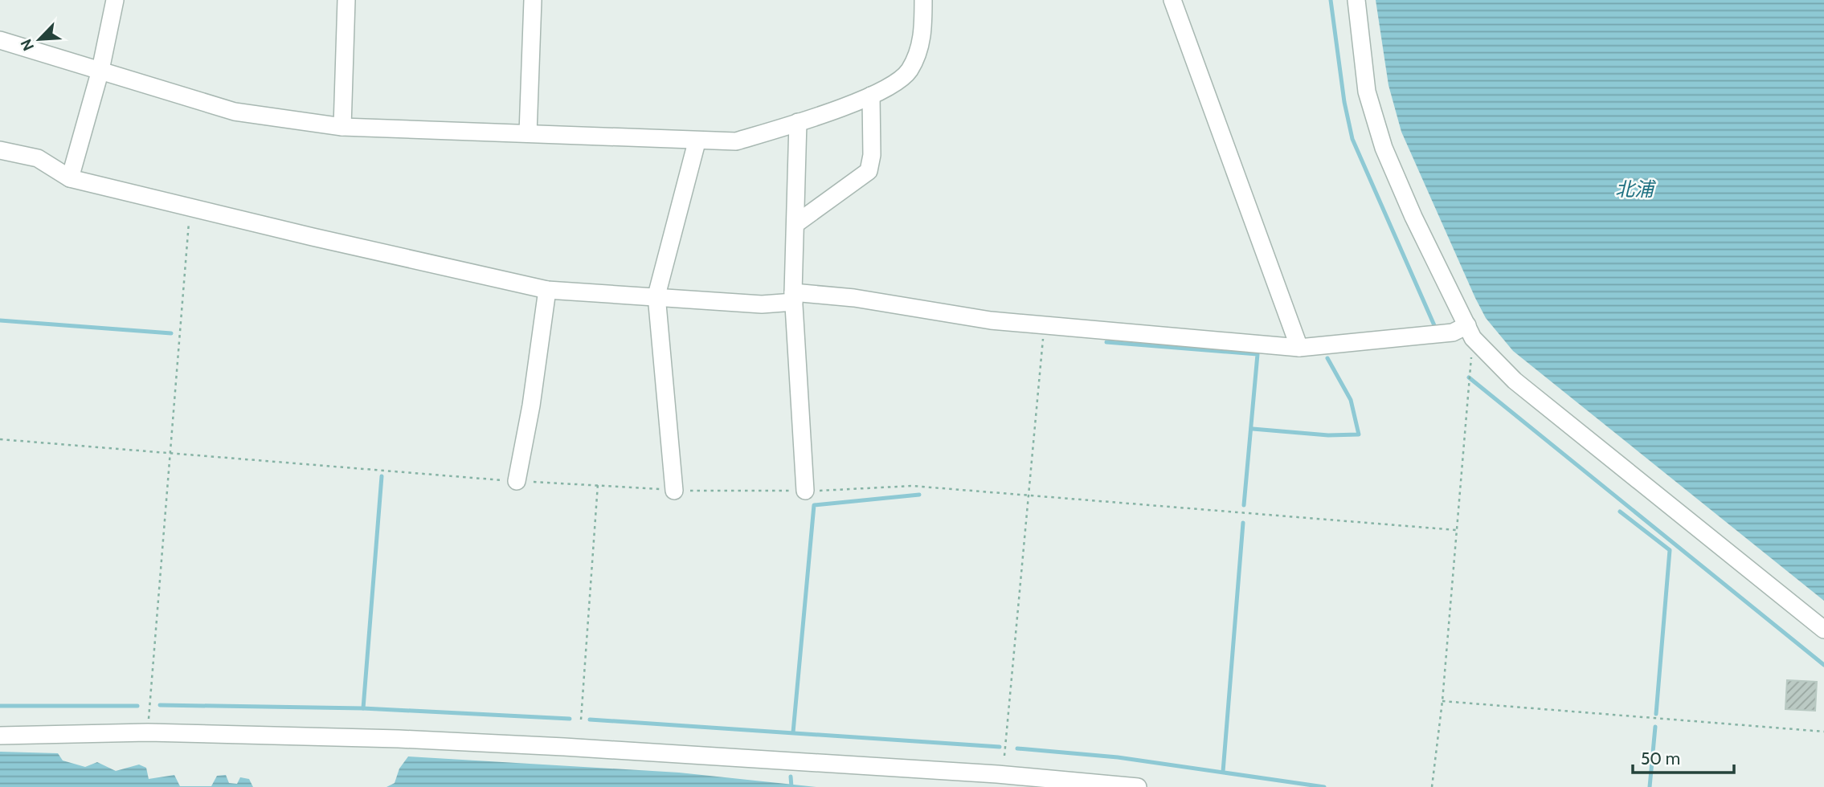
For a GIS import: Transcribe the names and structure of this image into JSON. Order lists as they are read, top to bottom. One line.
{"water":["北浦"],"scale_bar":"50 m","north":"bottom left"}
